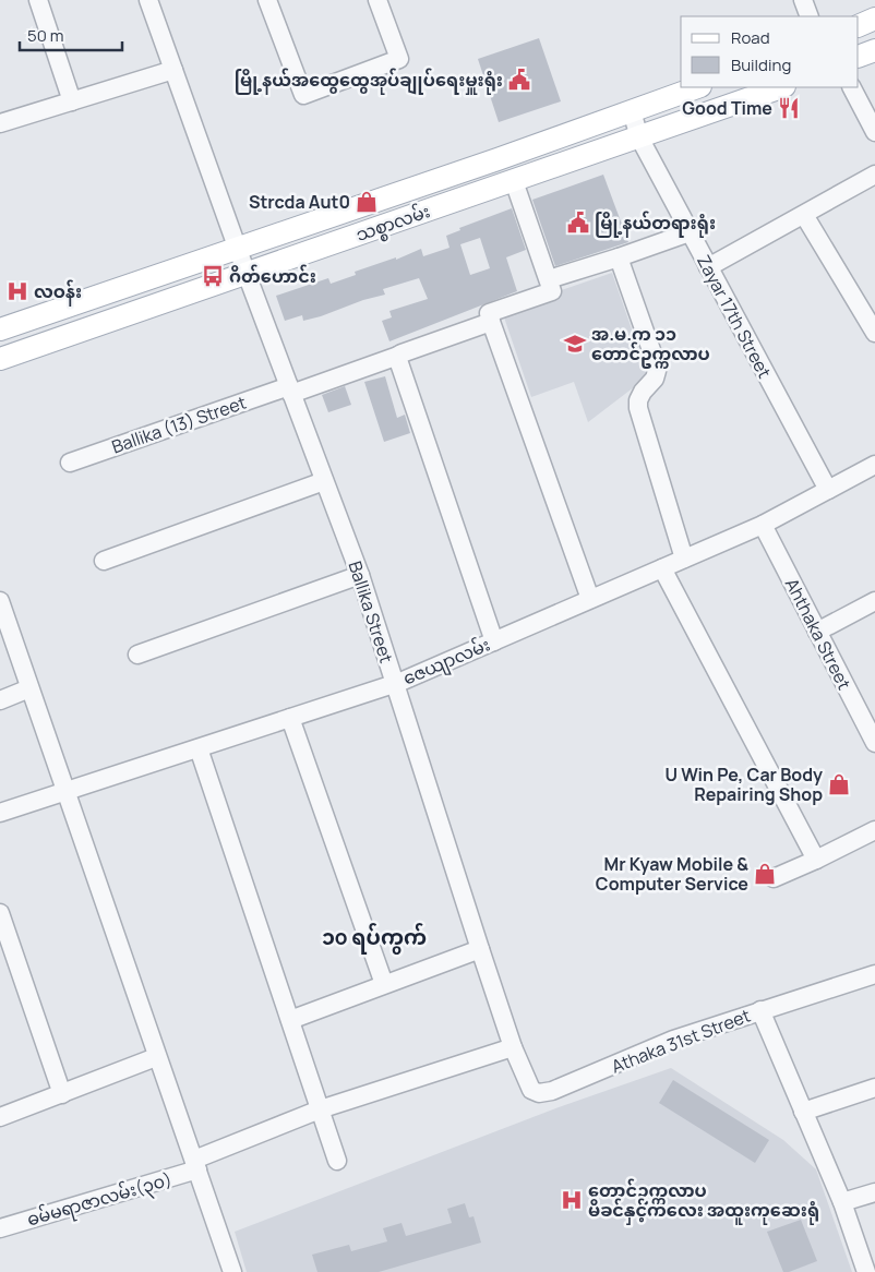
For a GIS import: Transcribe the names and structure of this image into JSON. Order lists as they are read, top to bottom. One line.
{"streets":{"main road":["သစ္စာလမ်း"],"street":["Zayar 17th Street","Ballika (13) Street","Ballika Street","Ahthaka Street","ဇေယျာလမ်း","Athaka 31st Street","ဓမ်မရာဇာလမ်း(၃၀)"]},"crossings":[["သစ္စာလမ်း","Zayar 17th Street"],["သစ္စာလမ်း","Ballika Street"],["Zayar 17th Street","ဇေယျာလမ်း"],["Ballika (13) Street","Ballika Street"],["Ballika Street","ဇေယျာလမ်း"],["Ballika Street","Athaka 31st Street"],["Ballika Street","ဓမ်မရာဇာလမ်း(၃၀)"],["Ahthaka Street","ဇေယျာလမ်း"],["Athaka 31st Street","ဓမ်မရာဇာလမ်း(၃၀)"]],"districts":["၁o ရပ်ကွက်"],"places":{"public building":["မြို့နယ်အထွေထွေအုပ်ချုပ်ရေးမှူးရုံး","မြို့နယ်တရားရုံး"],"restaurant":["Good Time"],"shop":["Strcda Aut0","U Win Pe, Car Body Repairing Shop","Mr Kyaw Mobile & Computer Service"],"bus stop":["ဂိတ်ဟောင်း"],"hospital":["လဝန်း","တောင်ဥက္ကလာပ မိခင်နှင့်ကလေး အထူးကုဆေးရုံ"],"school or university":["အ.မ.က ၁၁ တောင်ဥက္ကလာပ"]},"legend":["Road","Building"],"scale_bar":"50 m"}
